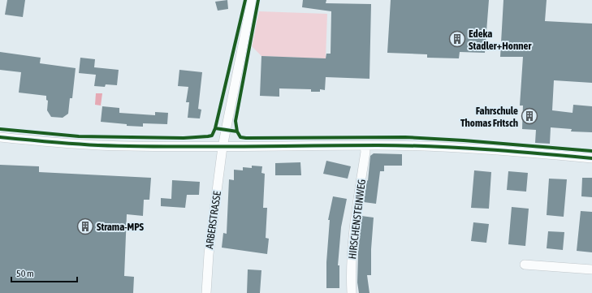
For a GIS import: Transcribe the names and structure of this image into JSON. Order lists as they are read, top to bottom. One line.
{"streets":{"street":["HIRSCHENSTEINWEG","ARBERSTRASSE"]},"places":{"building":["Edeka Stadler+Honner","Fahrschule Thomas Fritsch","Strama-MPS"]},"scale_bar":"50 m"}
